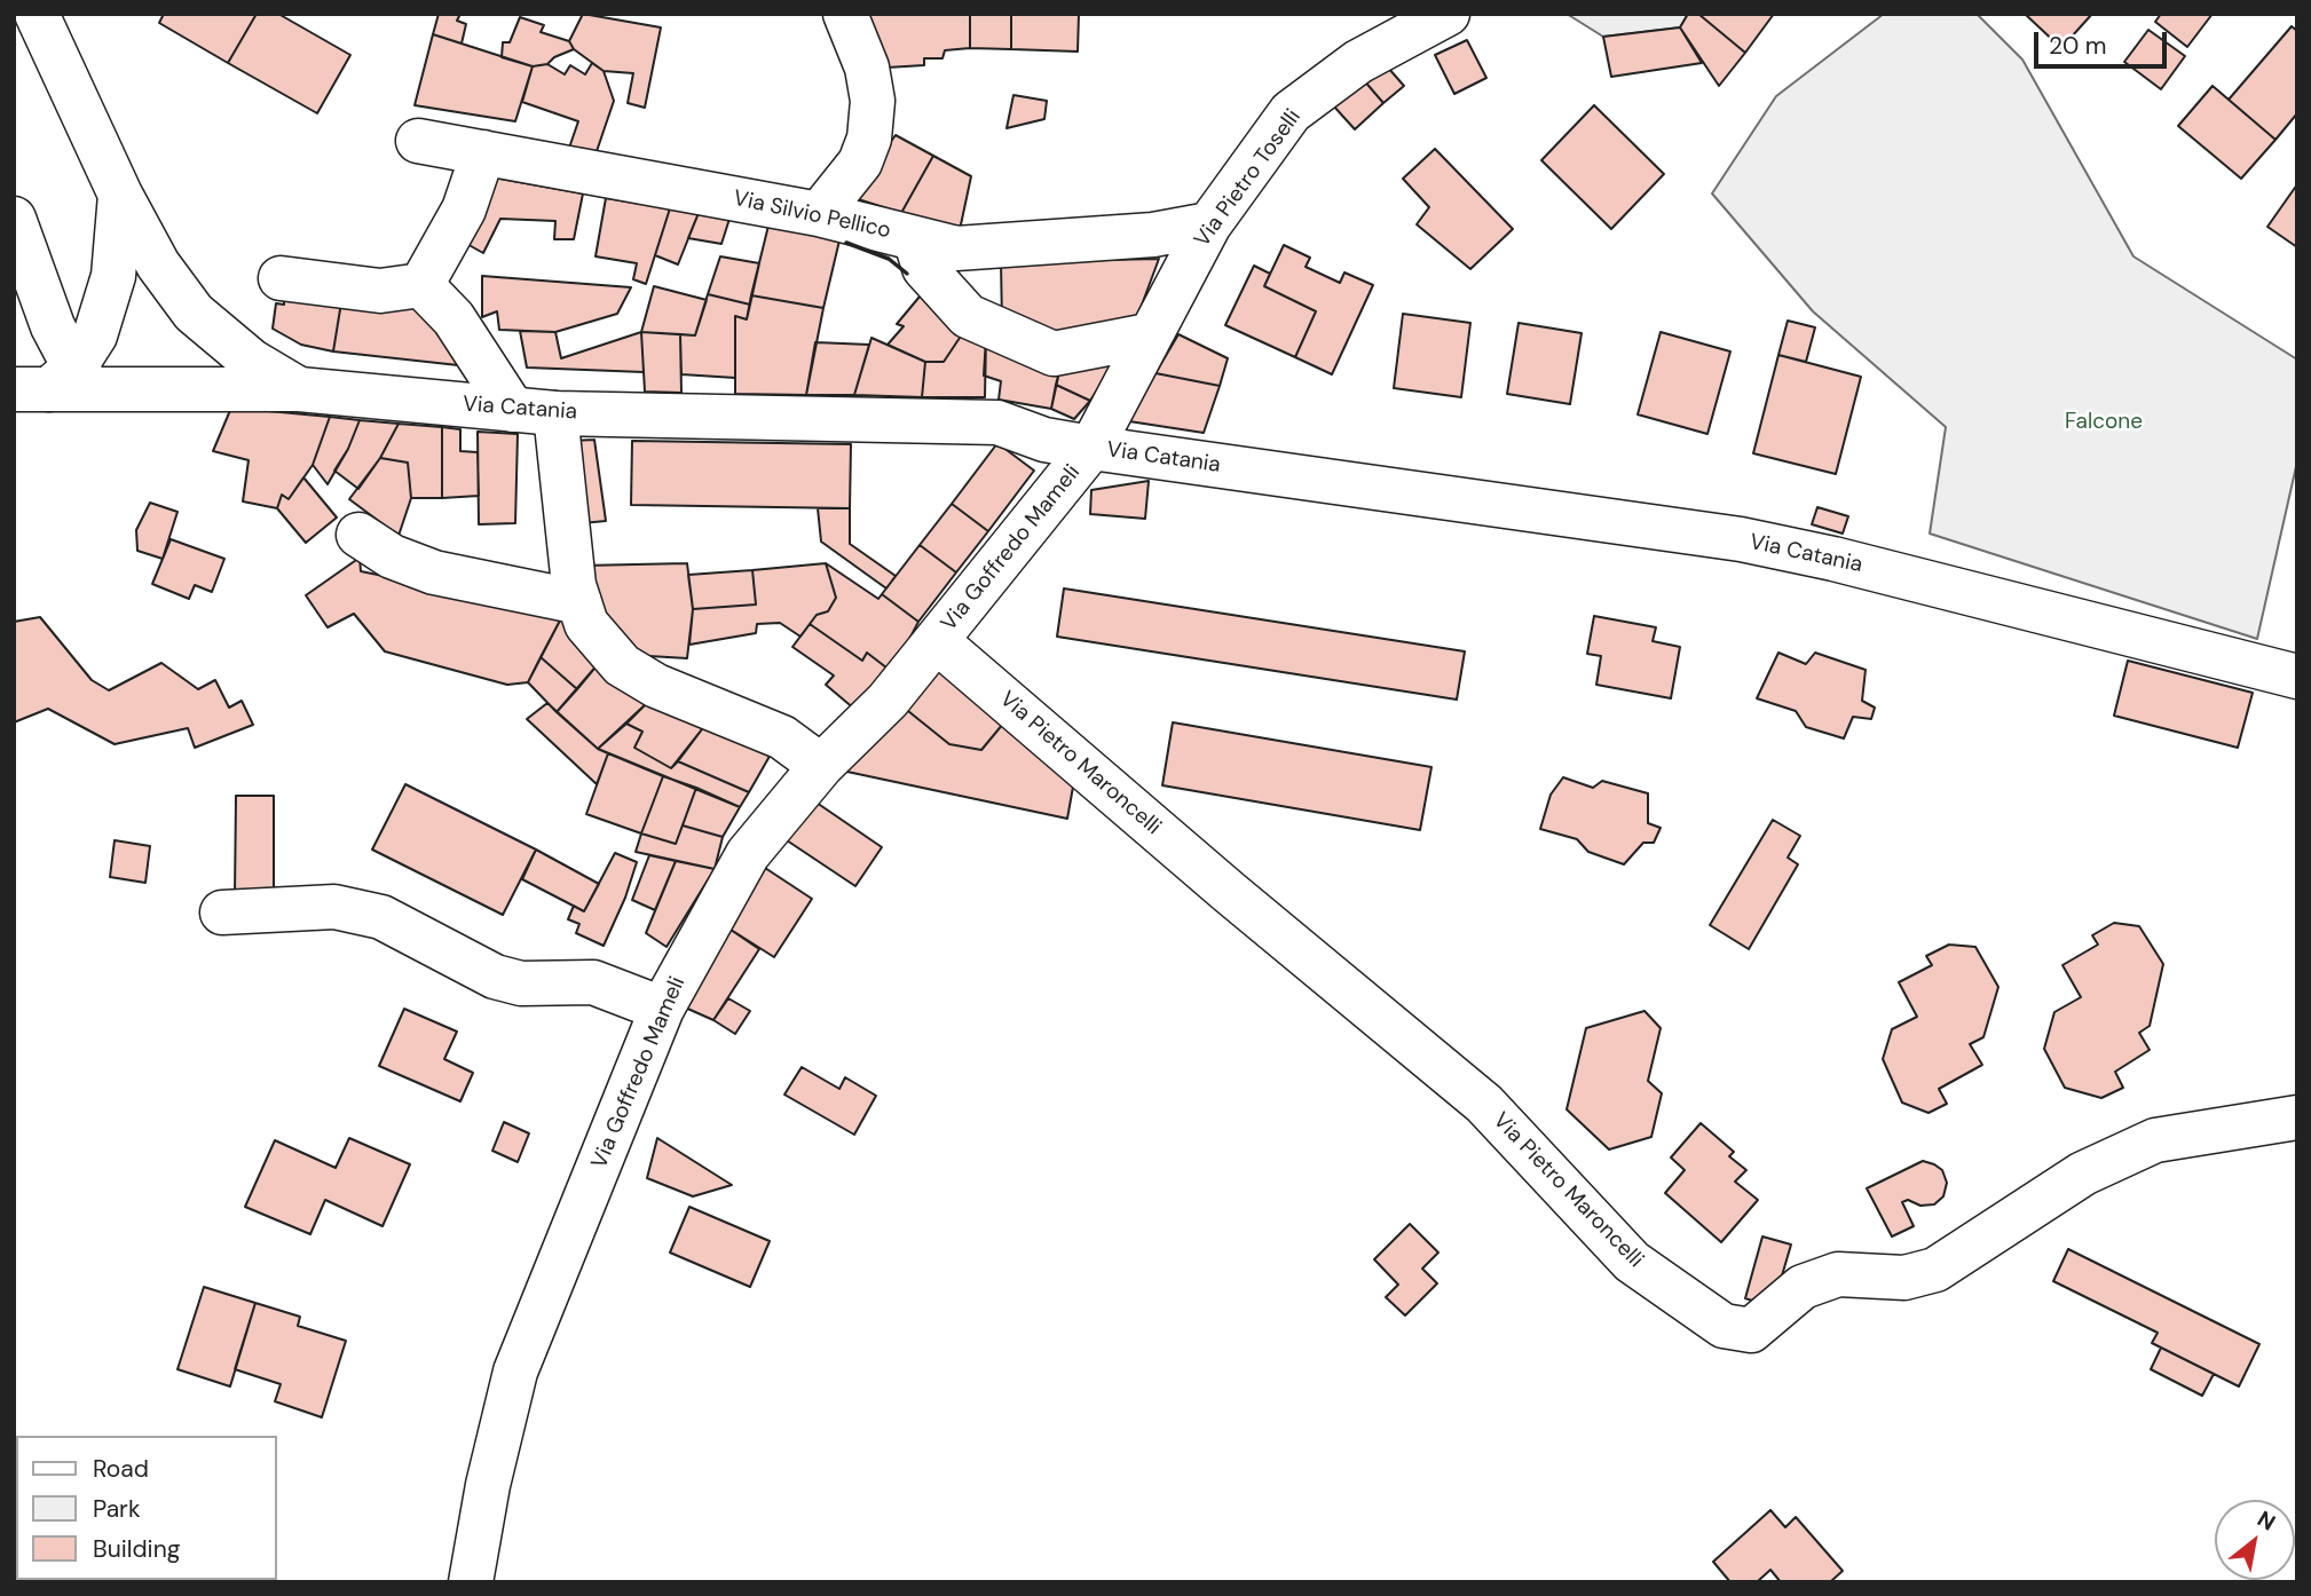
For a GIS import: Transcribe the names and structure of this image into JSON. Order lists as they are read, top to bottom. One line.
{"streets":{"street":["Via Pietro Toselli","Via Silvio Pellico","Via Catania","Via Goffredo Mameli","Via Pietro Maroncelli"]},"crossings":[["Via Pietro Toselli","Via Silvio Pellico"],["Via Pietro Toselli","Via Catania"],["Via Pietro Toselli","Via Goffredo Mameli"],["Via Catania","Via Goffredo Mameli"],["Via Goffredo Mameli","Via Pietro Maroncelli"]],"parks":["Falcone"],"legend":["Road","Park","Building"],"scale_bar":"20 m","north":"top right"}
